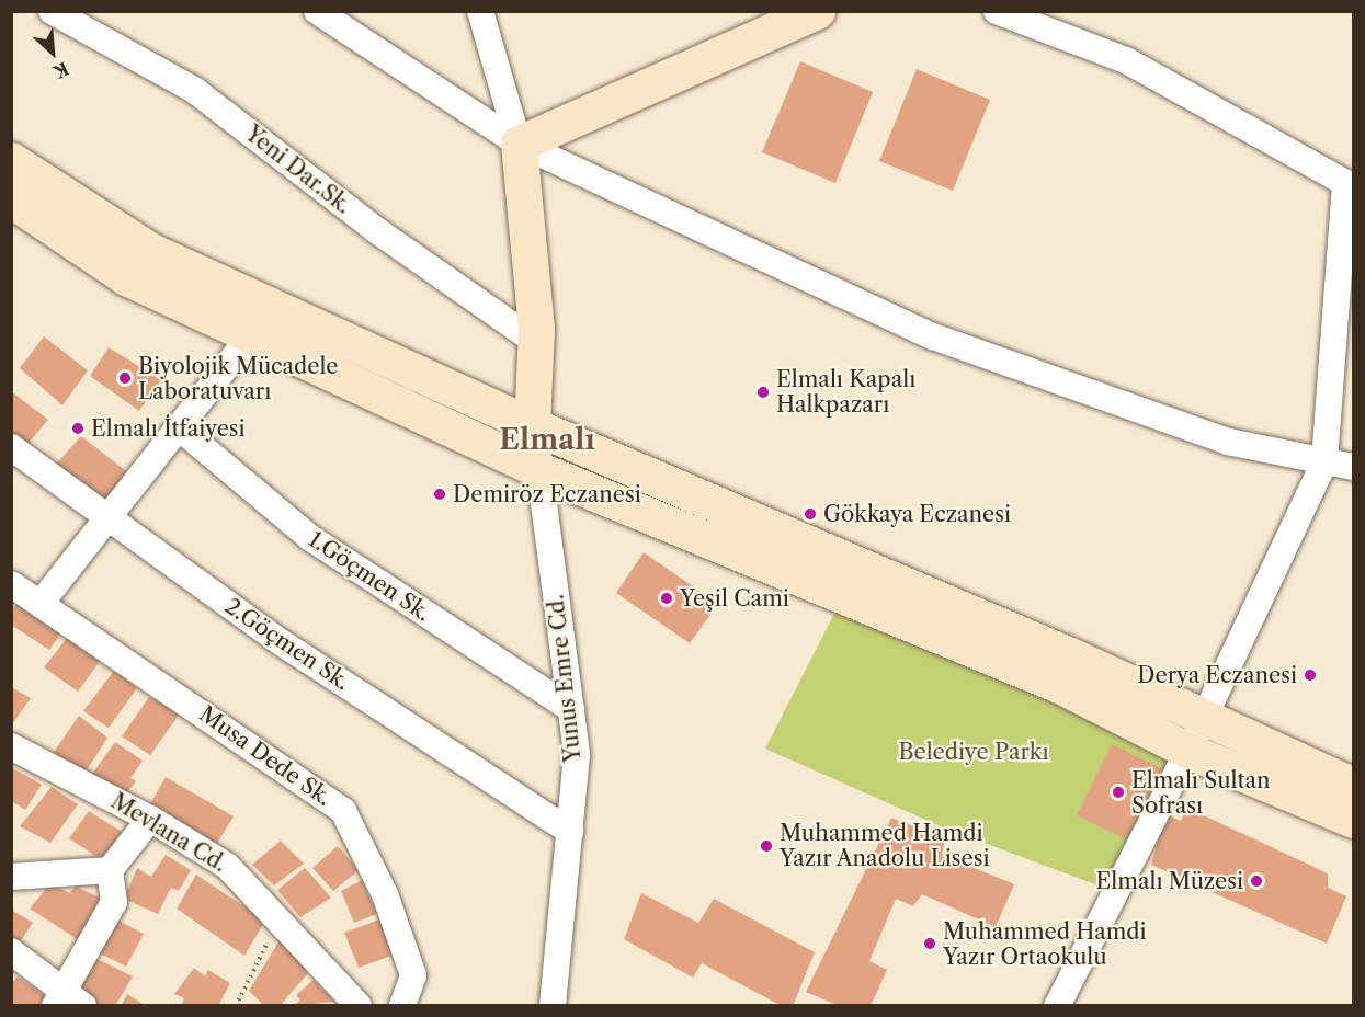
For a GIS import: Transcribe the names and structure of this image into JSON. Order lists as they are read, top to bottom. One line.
{"streets":{"street":["Yeni Dar.Sk.","1.Göçmen Sk.","2.Göçmen Sk.","Yunus Emre Cd.","Musa Dede Sk.","Mevlana Cd."]},"crossings":[["1.Göçmen Sk.","Yunus Emre Cd."],["2.Göçmen Sk.","Yunus Emre Cd."]],"districts":["Elmalı"],"parks":["Belediye Parkı"],"places":["Biyolojik Mücadele Laboratuvarı","Elmalı Kapalı Halkpazarı","Elmalı İtfaiyesi","Demiröz Eczanesi","Gökkaya Eczanesi","Yeşil Cami","Derya Eczanesi","Elmalı Sultan Sofrası","Muhammed Hamdi Yazır Anadolu Lisesi","Elmalı Müzesi","Muhammed Hamdi Yazır Ortaokulu"],"north":"bottom right"}
